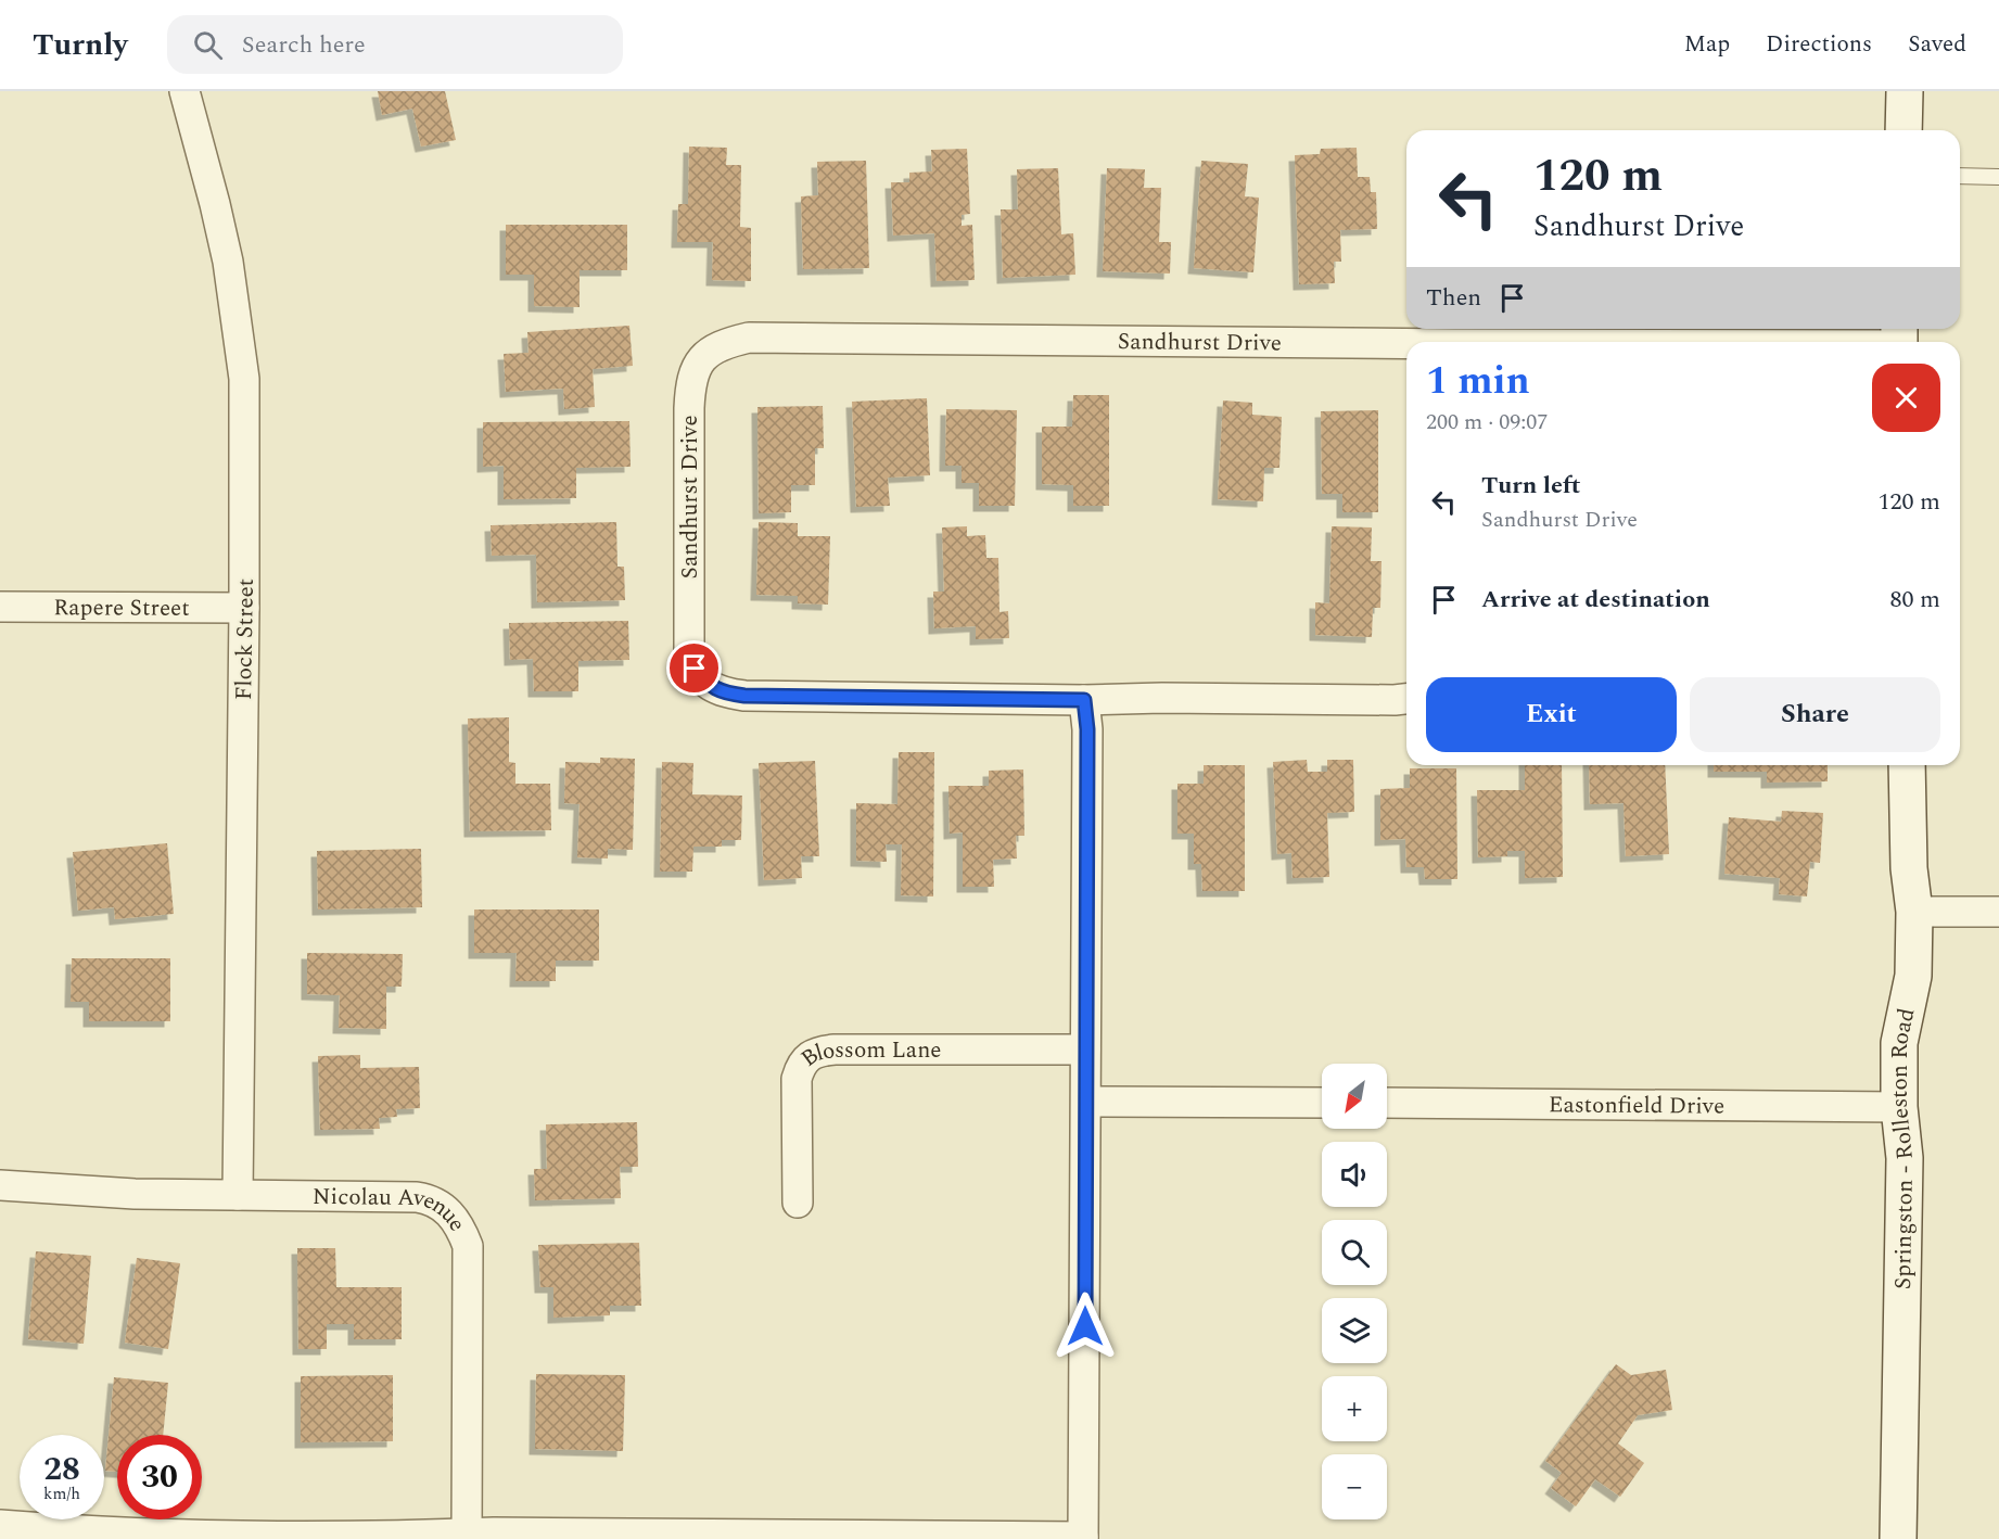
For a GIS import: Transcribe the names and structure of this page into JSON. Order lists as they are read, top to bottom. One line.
{"streets":{"main road":["Springston - Rolleston Road"],"street":["Sandhurst Drive","Rapere Street","Flock Street","Blossom Lane","Eastonfield Drive","Nicolau Avenue"]},"crossings":[["Rapere Street","Flock Street"],["Flock Street","Nicolau Avenue"],["Eastonfield Drive","Springston - Rolleston Road"]],"north":"bottom left","page":{"header":"Turnly","search":"Search here","nav":["Map","Directions","Saved"],"turn":["120 m","Sandhurst Drive"],"then":"Then","heading":["1 min","200 m · 09:07"],"list":[{"name":"Turn left","note":"Sandhurst Drive","value":"120 m"},{"name":"Arrive at destination","value":"80 m"}],"buttons":["Exit","Share"],"map_buttons":["+","−"],"speed":"28 km/h","limit":"30"}}
